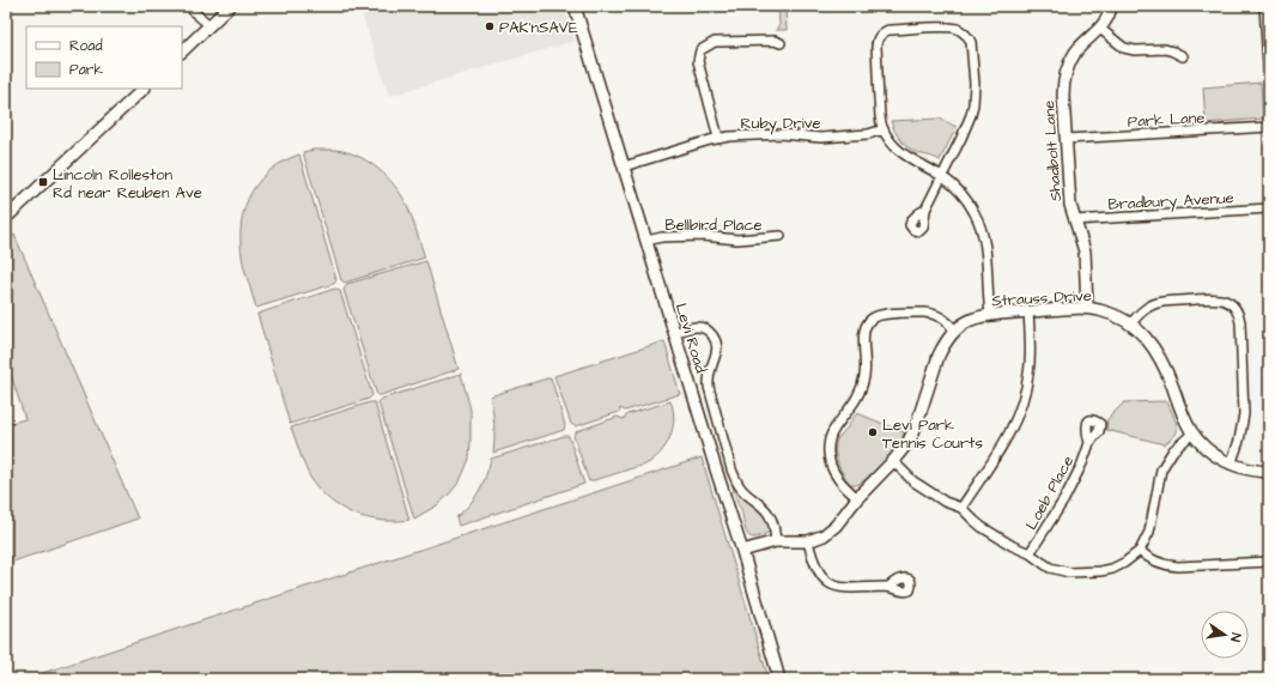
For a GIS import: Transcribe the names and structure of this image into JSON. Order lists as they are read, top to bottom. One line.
{"streets":{"street":["Park Lane","Ruby Drive","Shadbolt Lane","Bradbury Avenue","Bellbird Place","Strauss Drive","Levi Road","Loeb Place"]},"crossings":[["Park Lane","Shadbolt Lane"],["Ruby Drive","Levi Road"],["Shadbolt Lane","Bradbury Avenue"],["Shadbolt Lane","Strauss Drive"],["Bellbird Place","Levi Road"],["Strauss Drive","Levi Road"]],"places":{"other":["PAK'nSAVE","Levi Park Tennis Courts"],"transit":["Lincoln Rolleston Rd near Reuben Ave"]},"legend":["Road","Park"],"north":"right"}
